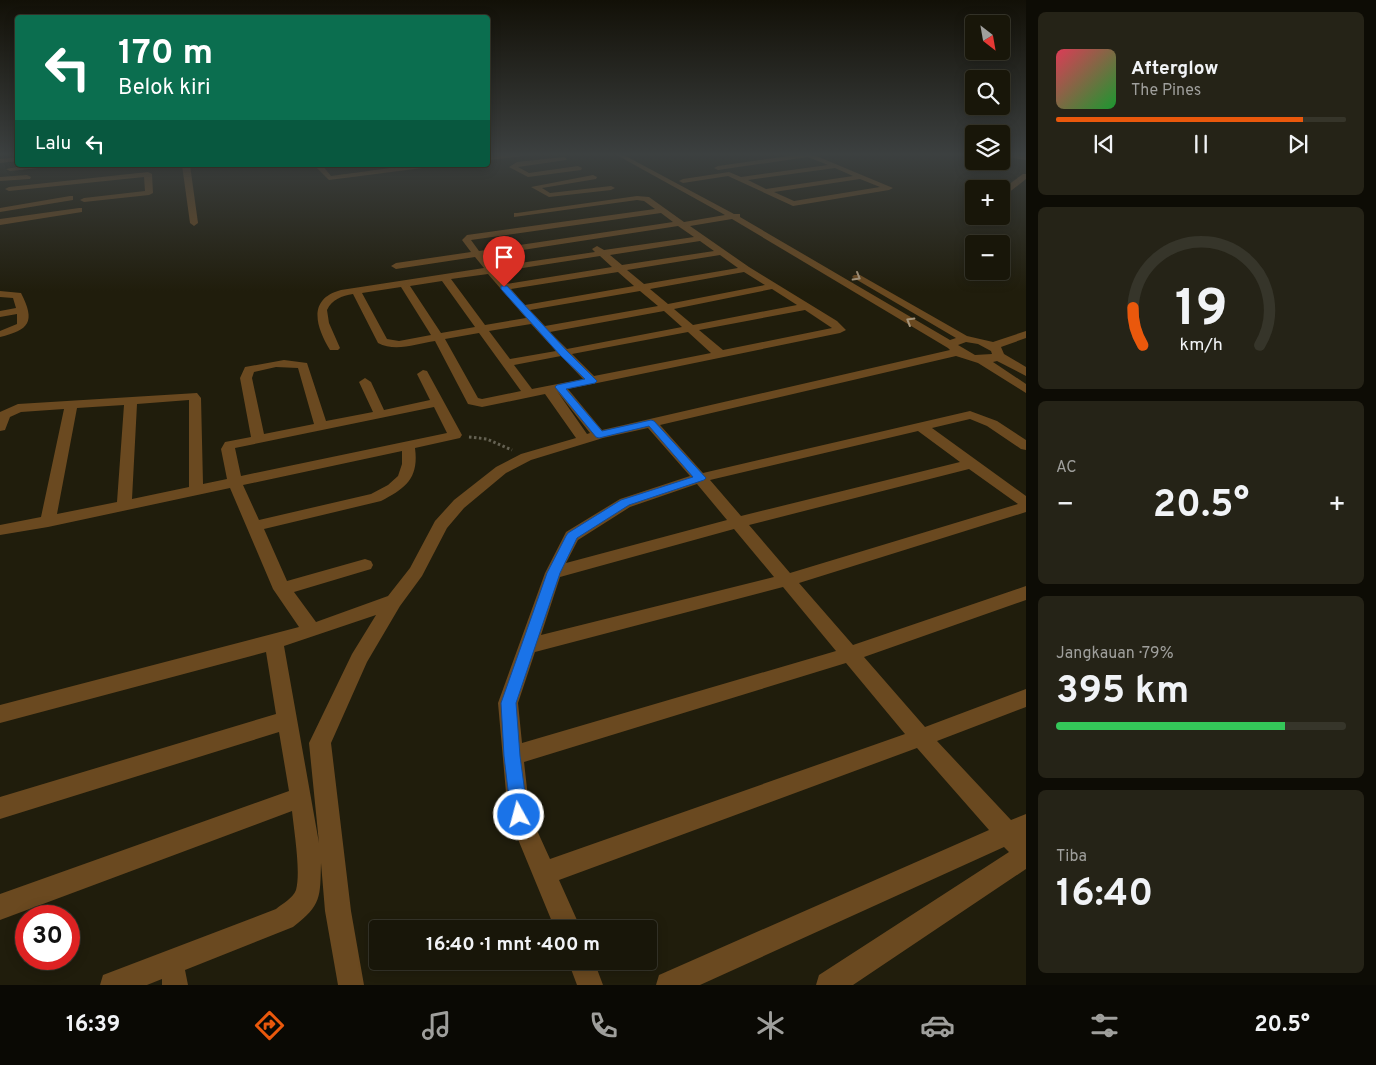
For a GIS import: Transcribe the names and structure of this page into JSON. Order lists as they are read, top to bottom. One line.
{"north":"bottom right","page":{"map_buttons":["+","−"],"turn":["170 m","Belok kiri"],"song":["Afterglow","The Pines"],"then":"Lalu","tile":["AC",["Jangkauan · 79%","395 km"],["Tiba","16:40"]],"heat":["−","20.5°","+"],"limit":"30","trip":"16:40 · 1 mnt · 400 m","tabs":["16:39","20.5°"],"gauge":["19","km/h"]}}
